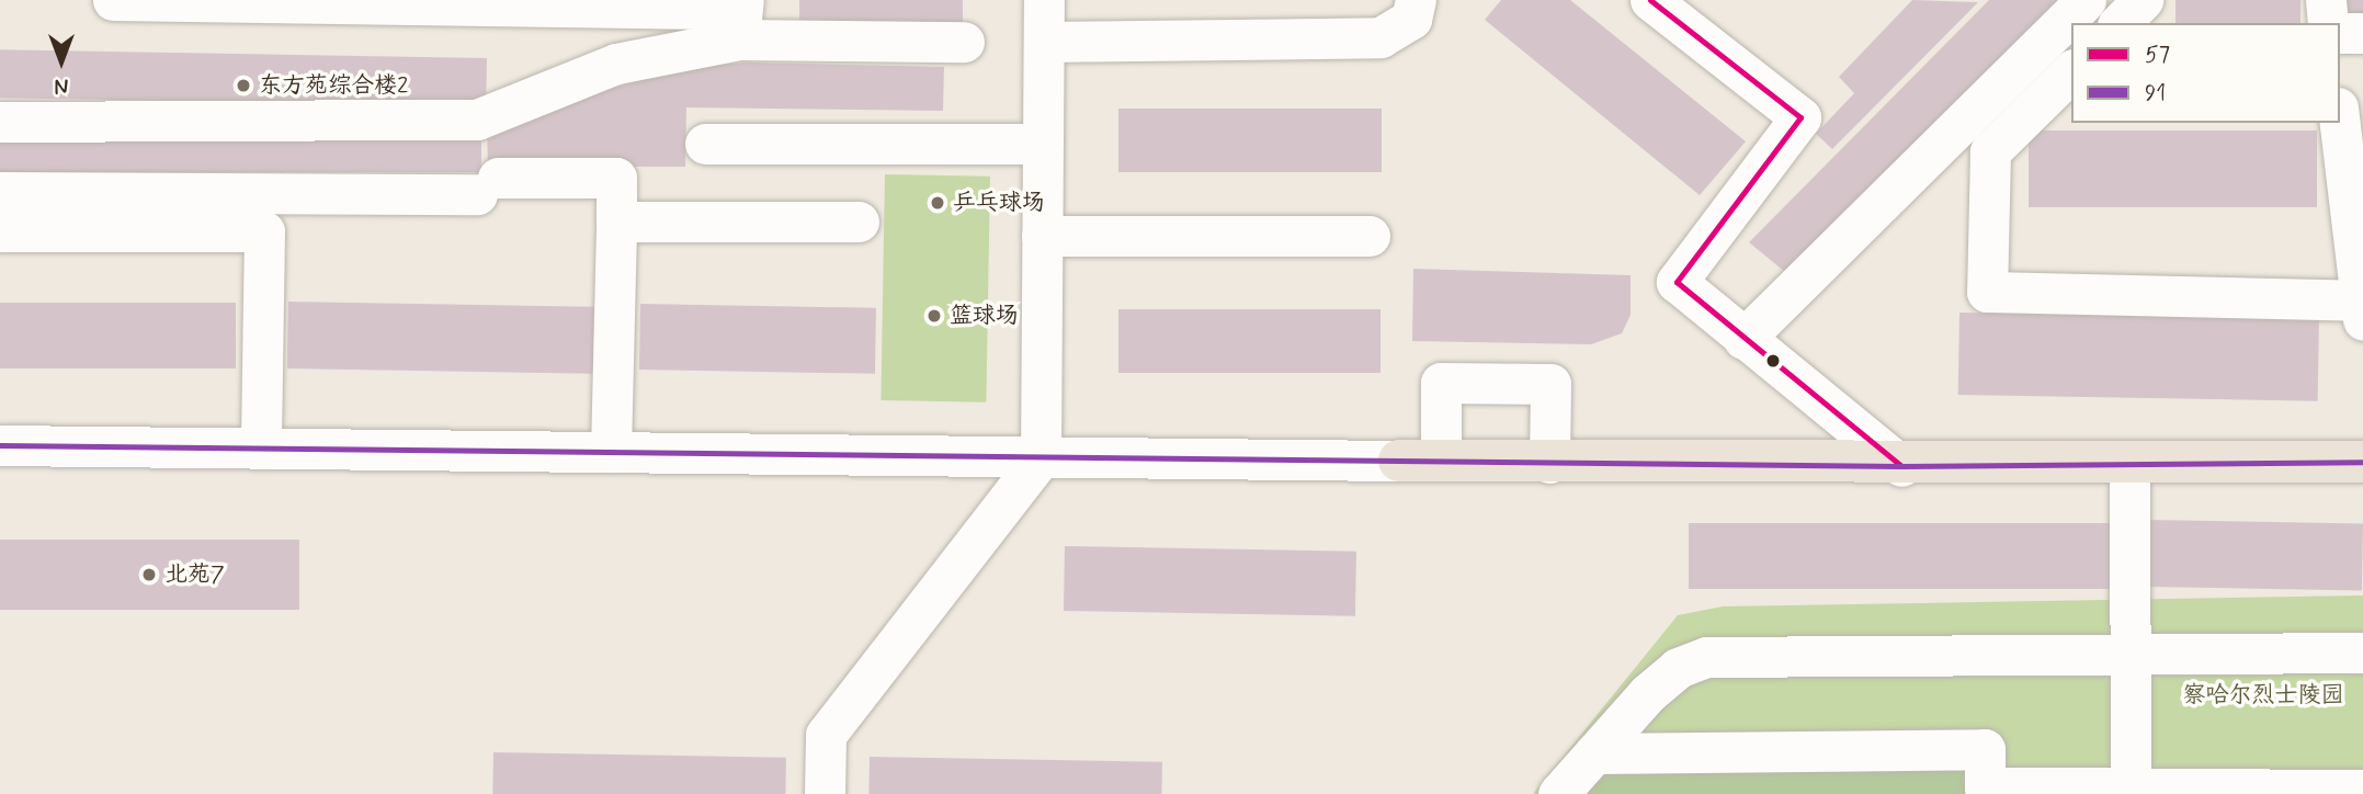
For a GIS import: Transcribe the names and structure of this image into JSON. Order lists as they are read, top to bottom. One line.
{"parks":["察哈尔烈士陵园"],"places":["东方苑综合楼2","乒乓球场","篮球场","北苑7"],"lines":["transit line 57","transit line 91"],"legend":["57","91"],"north":"bottom"}
